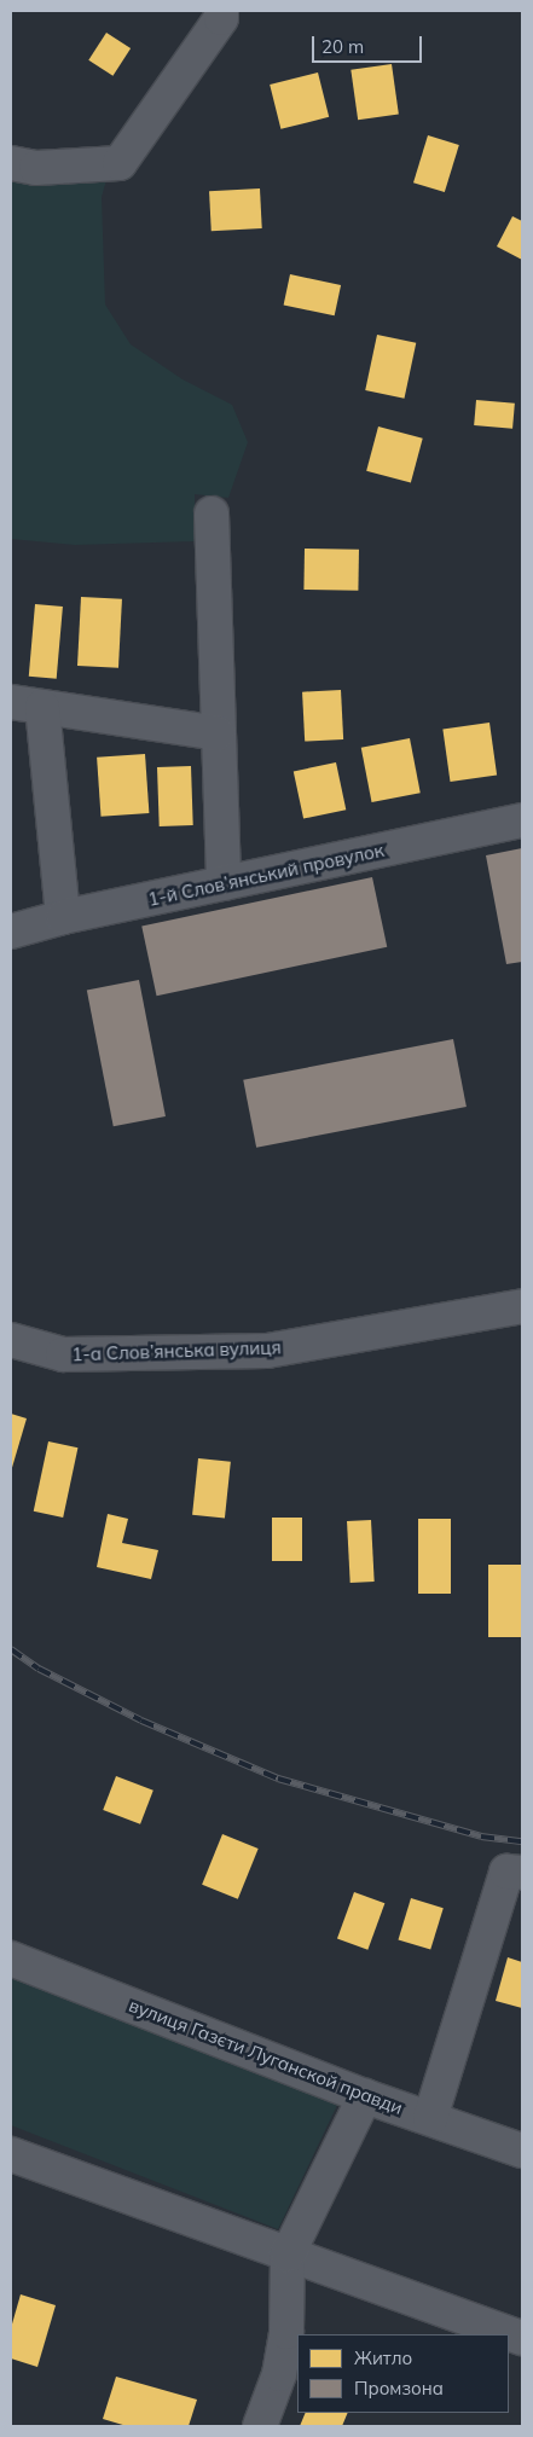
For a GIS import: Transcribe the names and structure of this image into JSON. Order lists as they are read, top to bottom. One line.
{"streets":{"street":["1-й Слов’янський провулок","1-а Слов’янська вулиця","вулиця Газєти Луганской правди"]},"legend":["Житло","Промзона"],"scale_bar":"20 m"}
